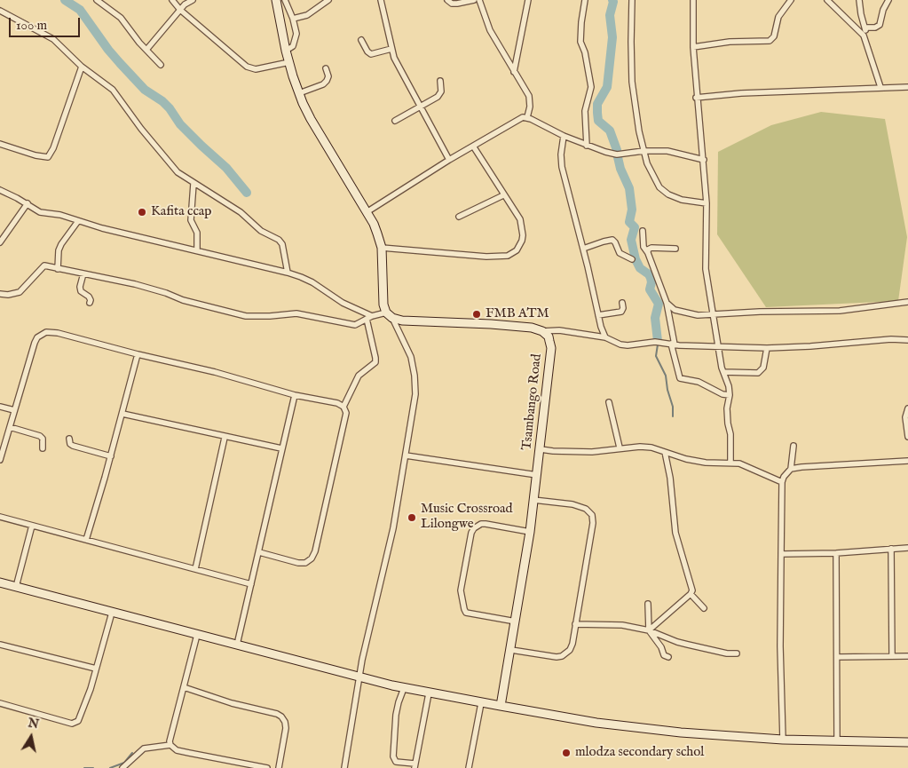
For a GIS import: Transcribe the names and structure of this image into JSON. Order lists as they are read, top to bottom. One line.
{"streets":{"street":["Tsambango Road"]},"places":["Kafita ccap","FMB ATM","Music Crossroad Lilongwe","mlodza secondary schol"],"scale_bar":"100 m","north":"top"}
